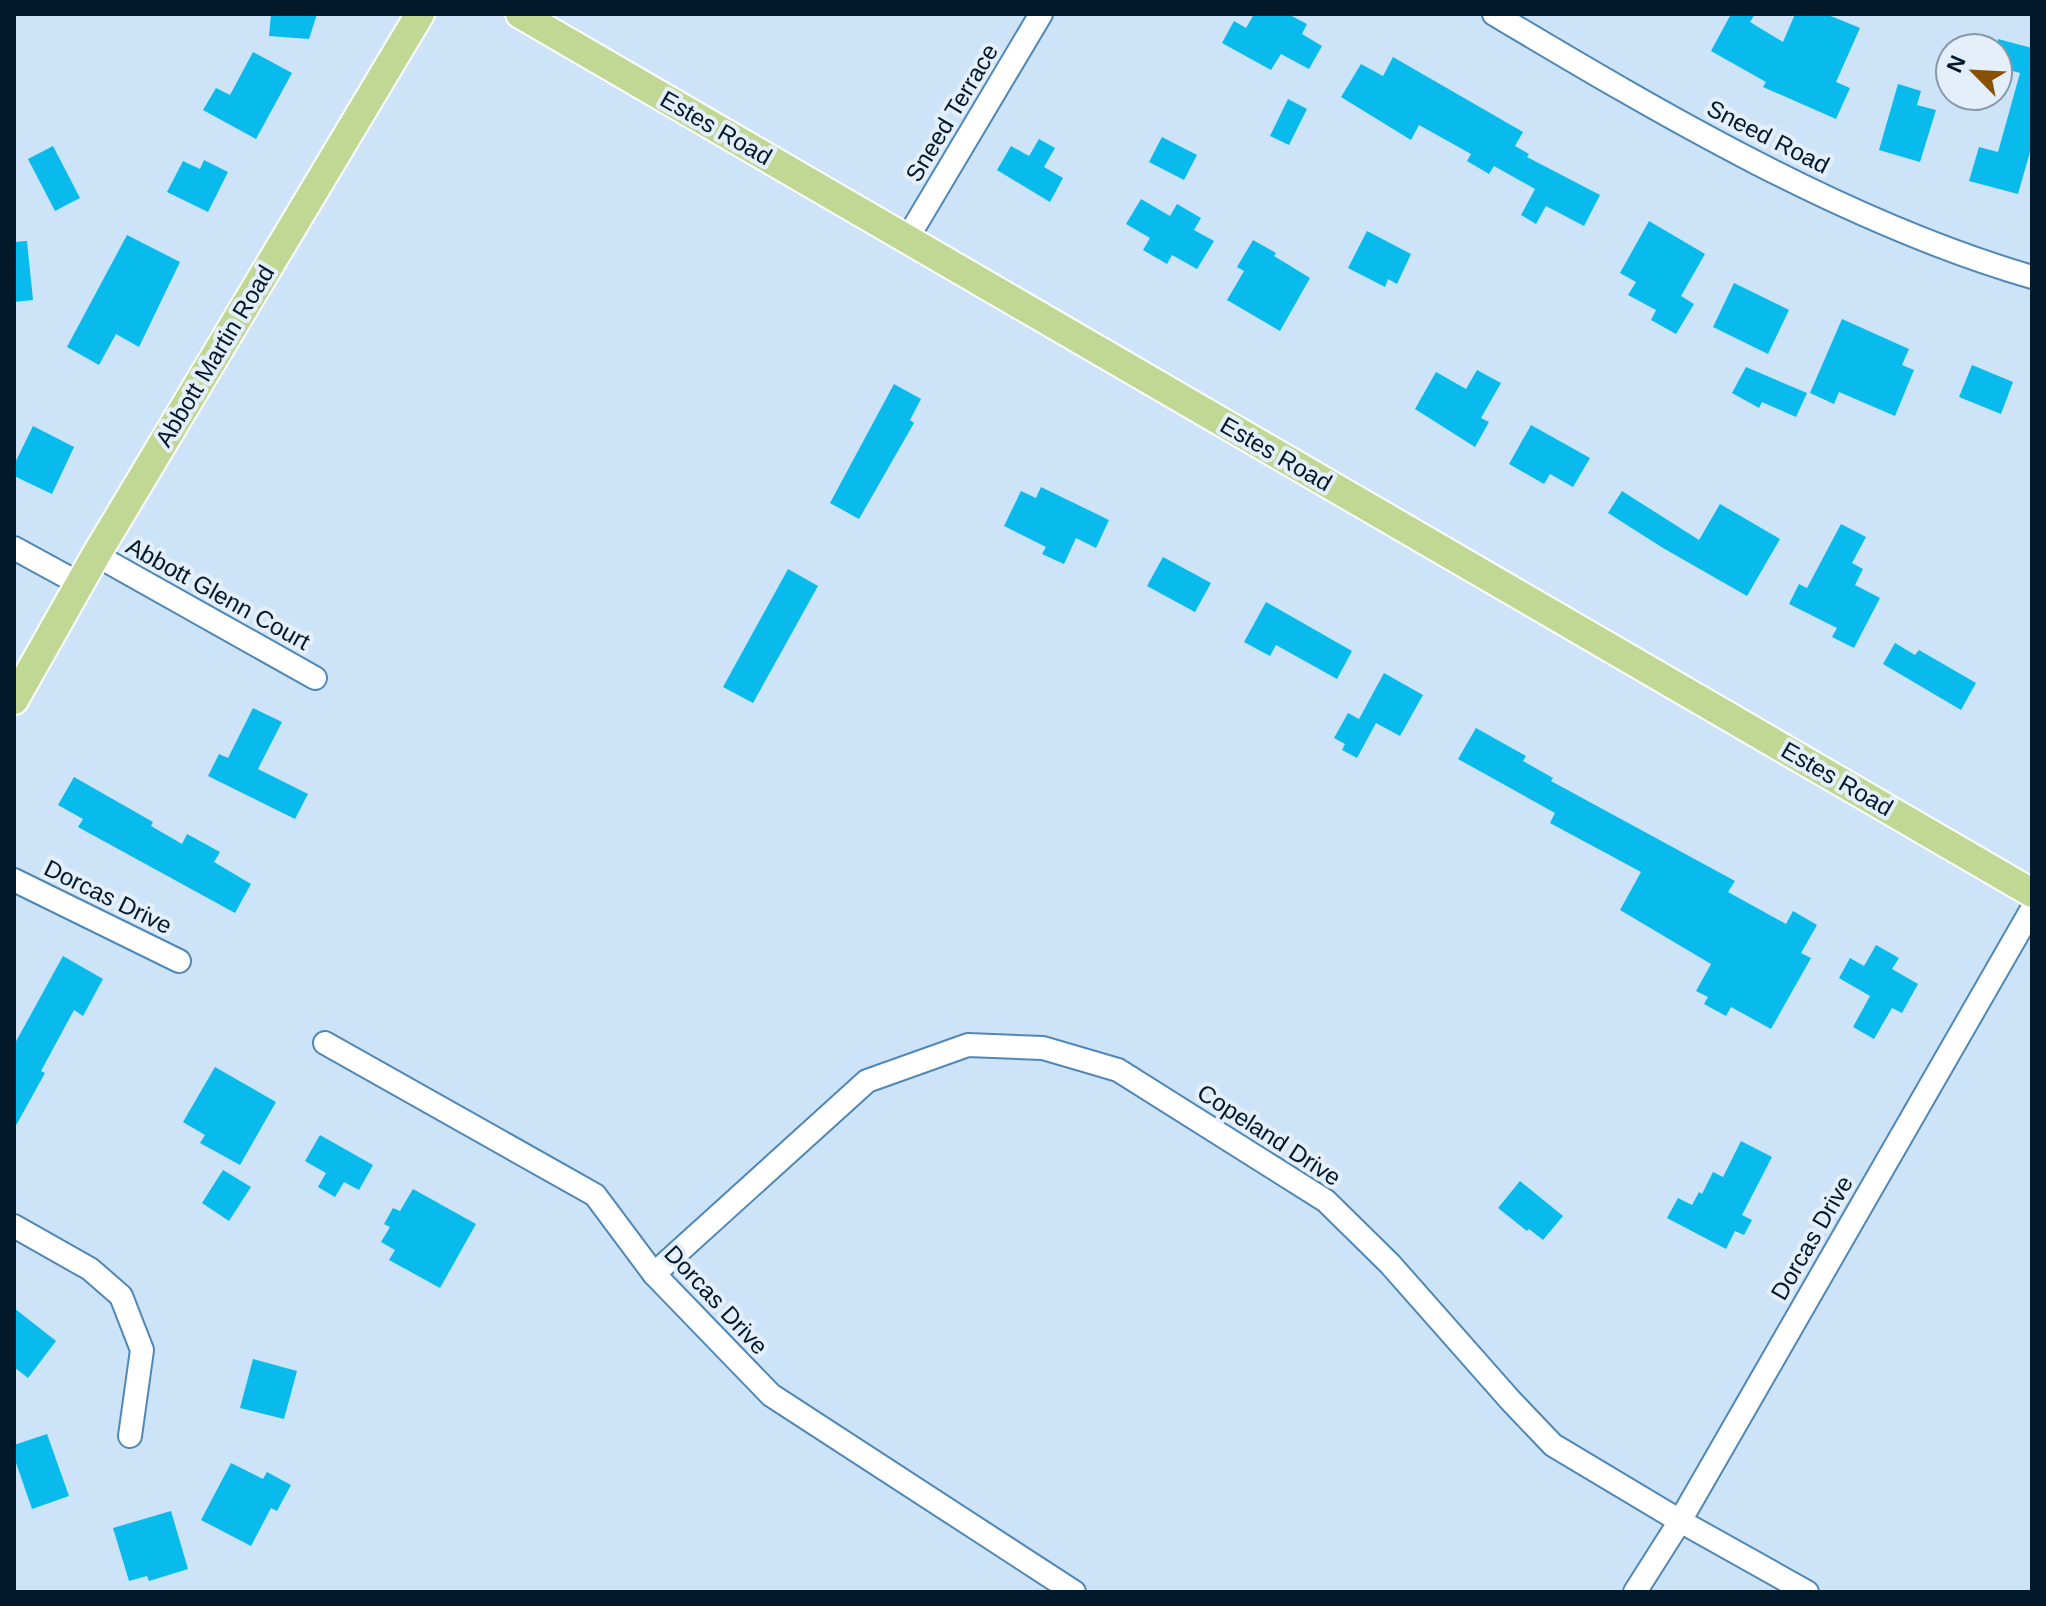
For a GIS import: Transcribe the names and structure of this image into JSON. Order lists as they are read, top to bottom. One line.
{"streets":{"main road":["Estes Road","Abbott Martin Road"],"street":["Sneed Terrace","Sneed Road","Abbott Glenn Court","Dorcas Drive","Copeland Drive"]},"crossings":[["Sneed Terrace","Estes Road"],["Abbott Martin Road","Abbott Glenn Court"],["Dorcas Drive","Copeland Drive"]],"north":"top left"}
